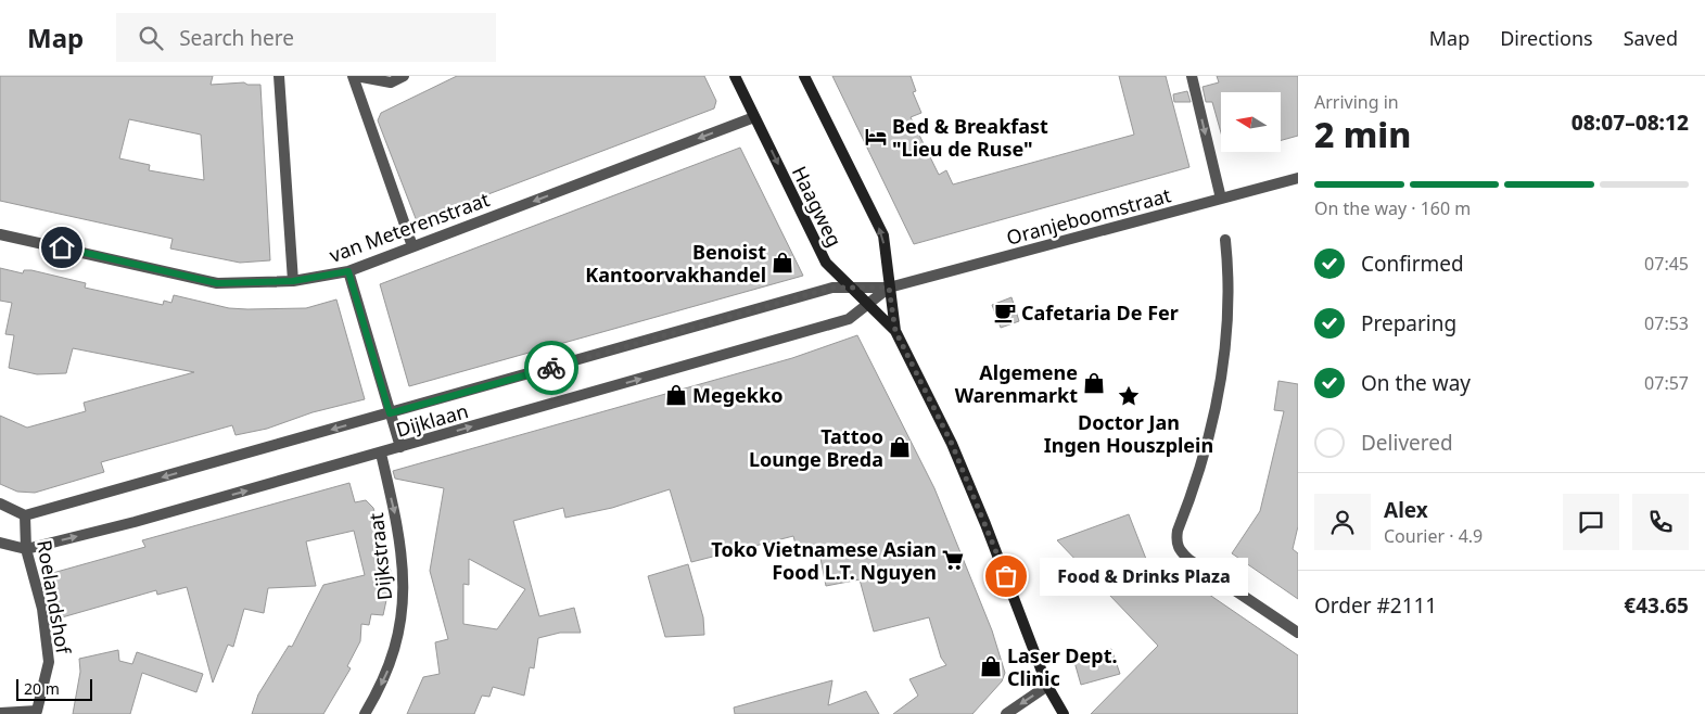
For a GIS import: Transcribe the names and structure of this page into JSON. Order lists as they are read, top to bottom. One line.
{"streets":{"main road":["Haagweg"],"street":["Oranjeboomstraat","van Meterenstraat","Dijklaan","Dijkstraat","Roelandshof"]},"crossings":[["Haagweg","Oranjeboomstraat"],["Haagweg","van Meterenstraat"],["Haagweg","Dijklaan"],["Oranjeboomstraat","Dijklaan"],["Dijklaan","Dijkstraat"],["Dijklaan","Roelandshof"]],"one_way":["van Meterenstraat","Dijkstraat"],"places":{"hotel":["Bed & Breakfast \"Lieu de Ruse\""],"shop":["Benoist Kantoorvakhandel","Algemene Warenmarkt","Megekko","Tattoo Lounge Breda","Laser Dept. Clinic"],"cafe":["Cafetaria De Fer"],"place":["Doctor Jan Ingen Houszplein"],"supermarket":["Toko Vietnamese Asian Food L.T. Nguyen"],"other":["Food & Drinks Plaza"]},"scale_bar":"20 m","north":"left","page":{"header":"Map","search":"Search here","nav":["Map","Directions","Saved"],"heading":["2 min","Arriving in","08:07–08:12"],"panel":["Alex","Courier · 4.9","Order #2111","€43.65"],"bar":"On the way · 160 m","list":[["Confirmed","07:45"],["Preparing","07:53"],["On the way","07:57"],"Delivered"],"bubble":"Food & Drinks Plaza","scale":"20 m"}}
